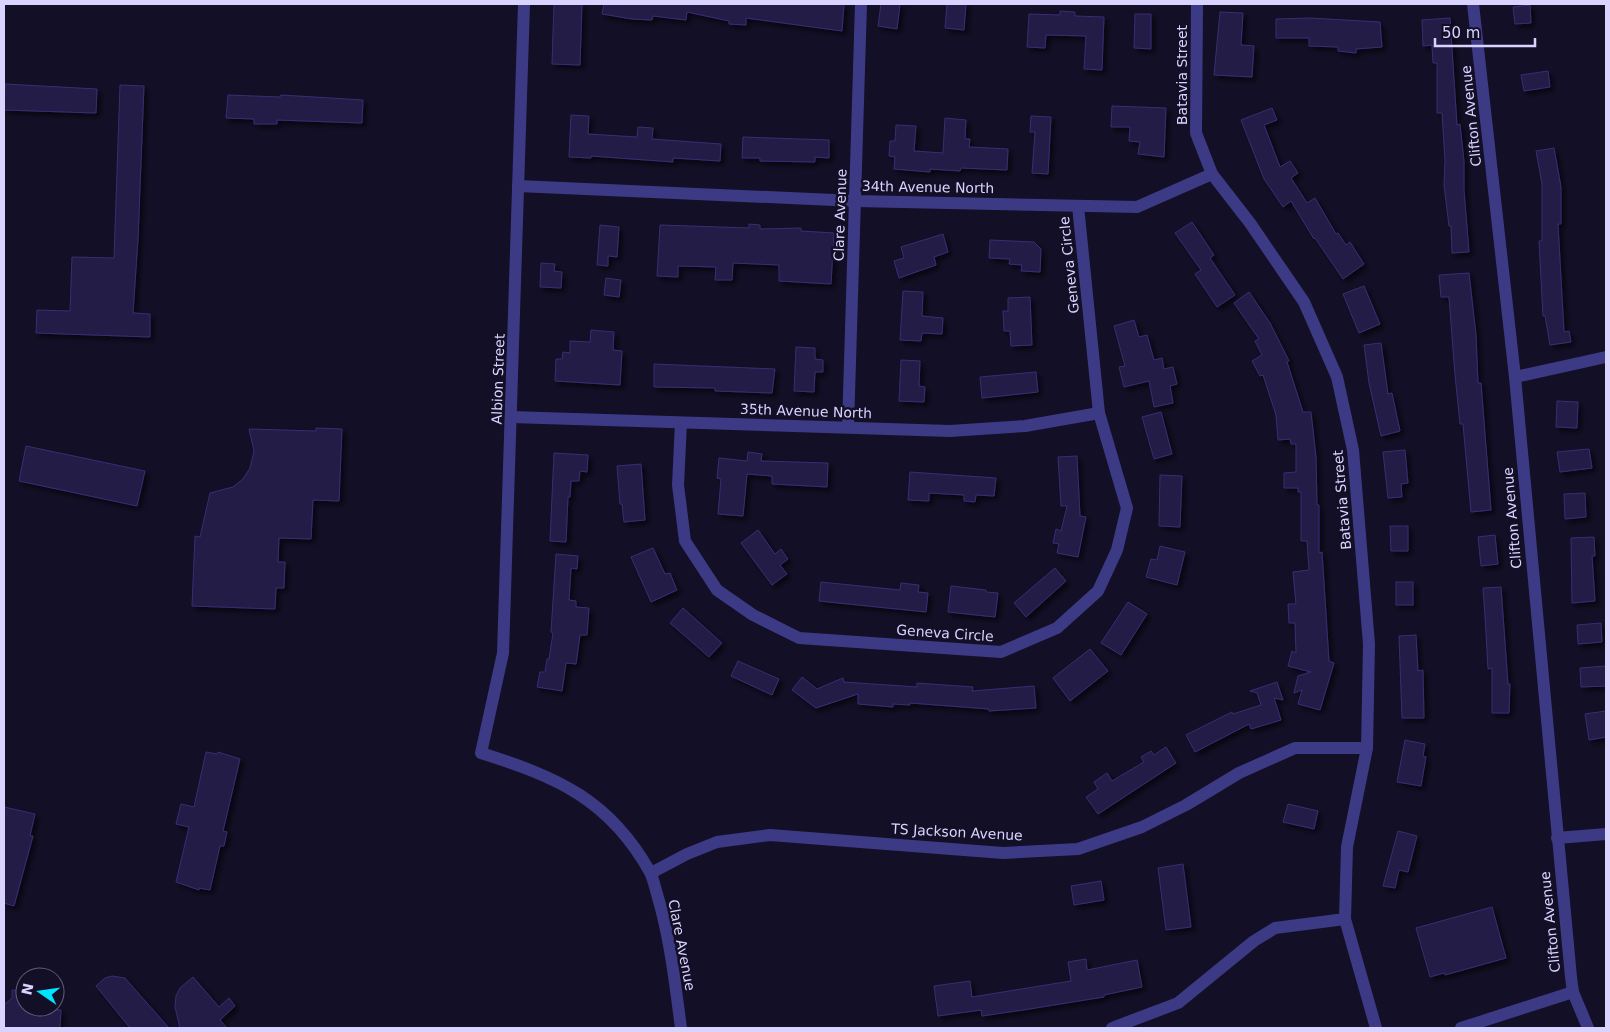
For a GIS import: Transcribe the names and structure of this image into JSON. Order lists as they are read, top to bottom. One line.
{"streets":{"street":["Batavia Street","Clifton Avenue","34th Avenue North","Clare Avenue","Geneva Circle","Albion Street","35th Avenue North","TS Jackson Avenue"]},"crossings":[["Batavia Street","34th Avenue North"],["Batavia Street","TS Jackson Avenue"],["34th Avenue North","Clare Avenue"],["34th Avenue North","Geneva Circle"],["34th Avenue North","Albion Street"],["Clare Avenue","Albion Street"],["Clare Avenue","35th Avenue North"],["Clare Avenue","TS Jackson Avenue"],["Geneva Circle","35th Avenue North"],["Albion Street","35th Avenue North"]],"scale_bar":"50 m","north":"left"}
